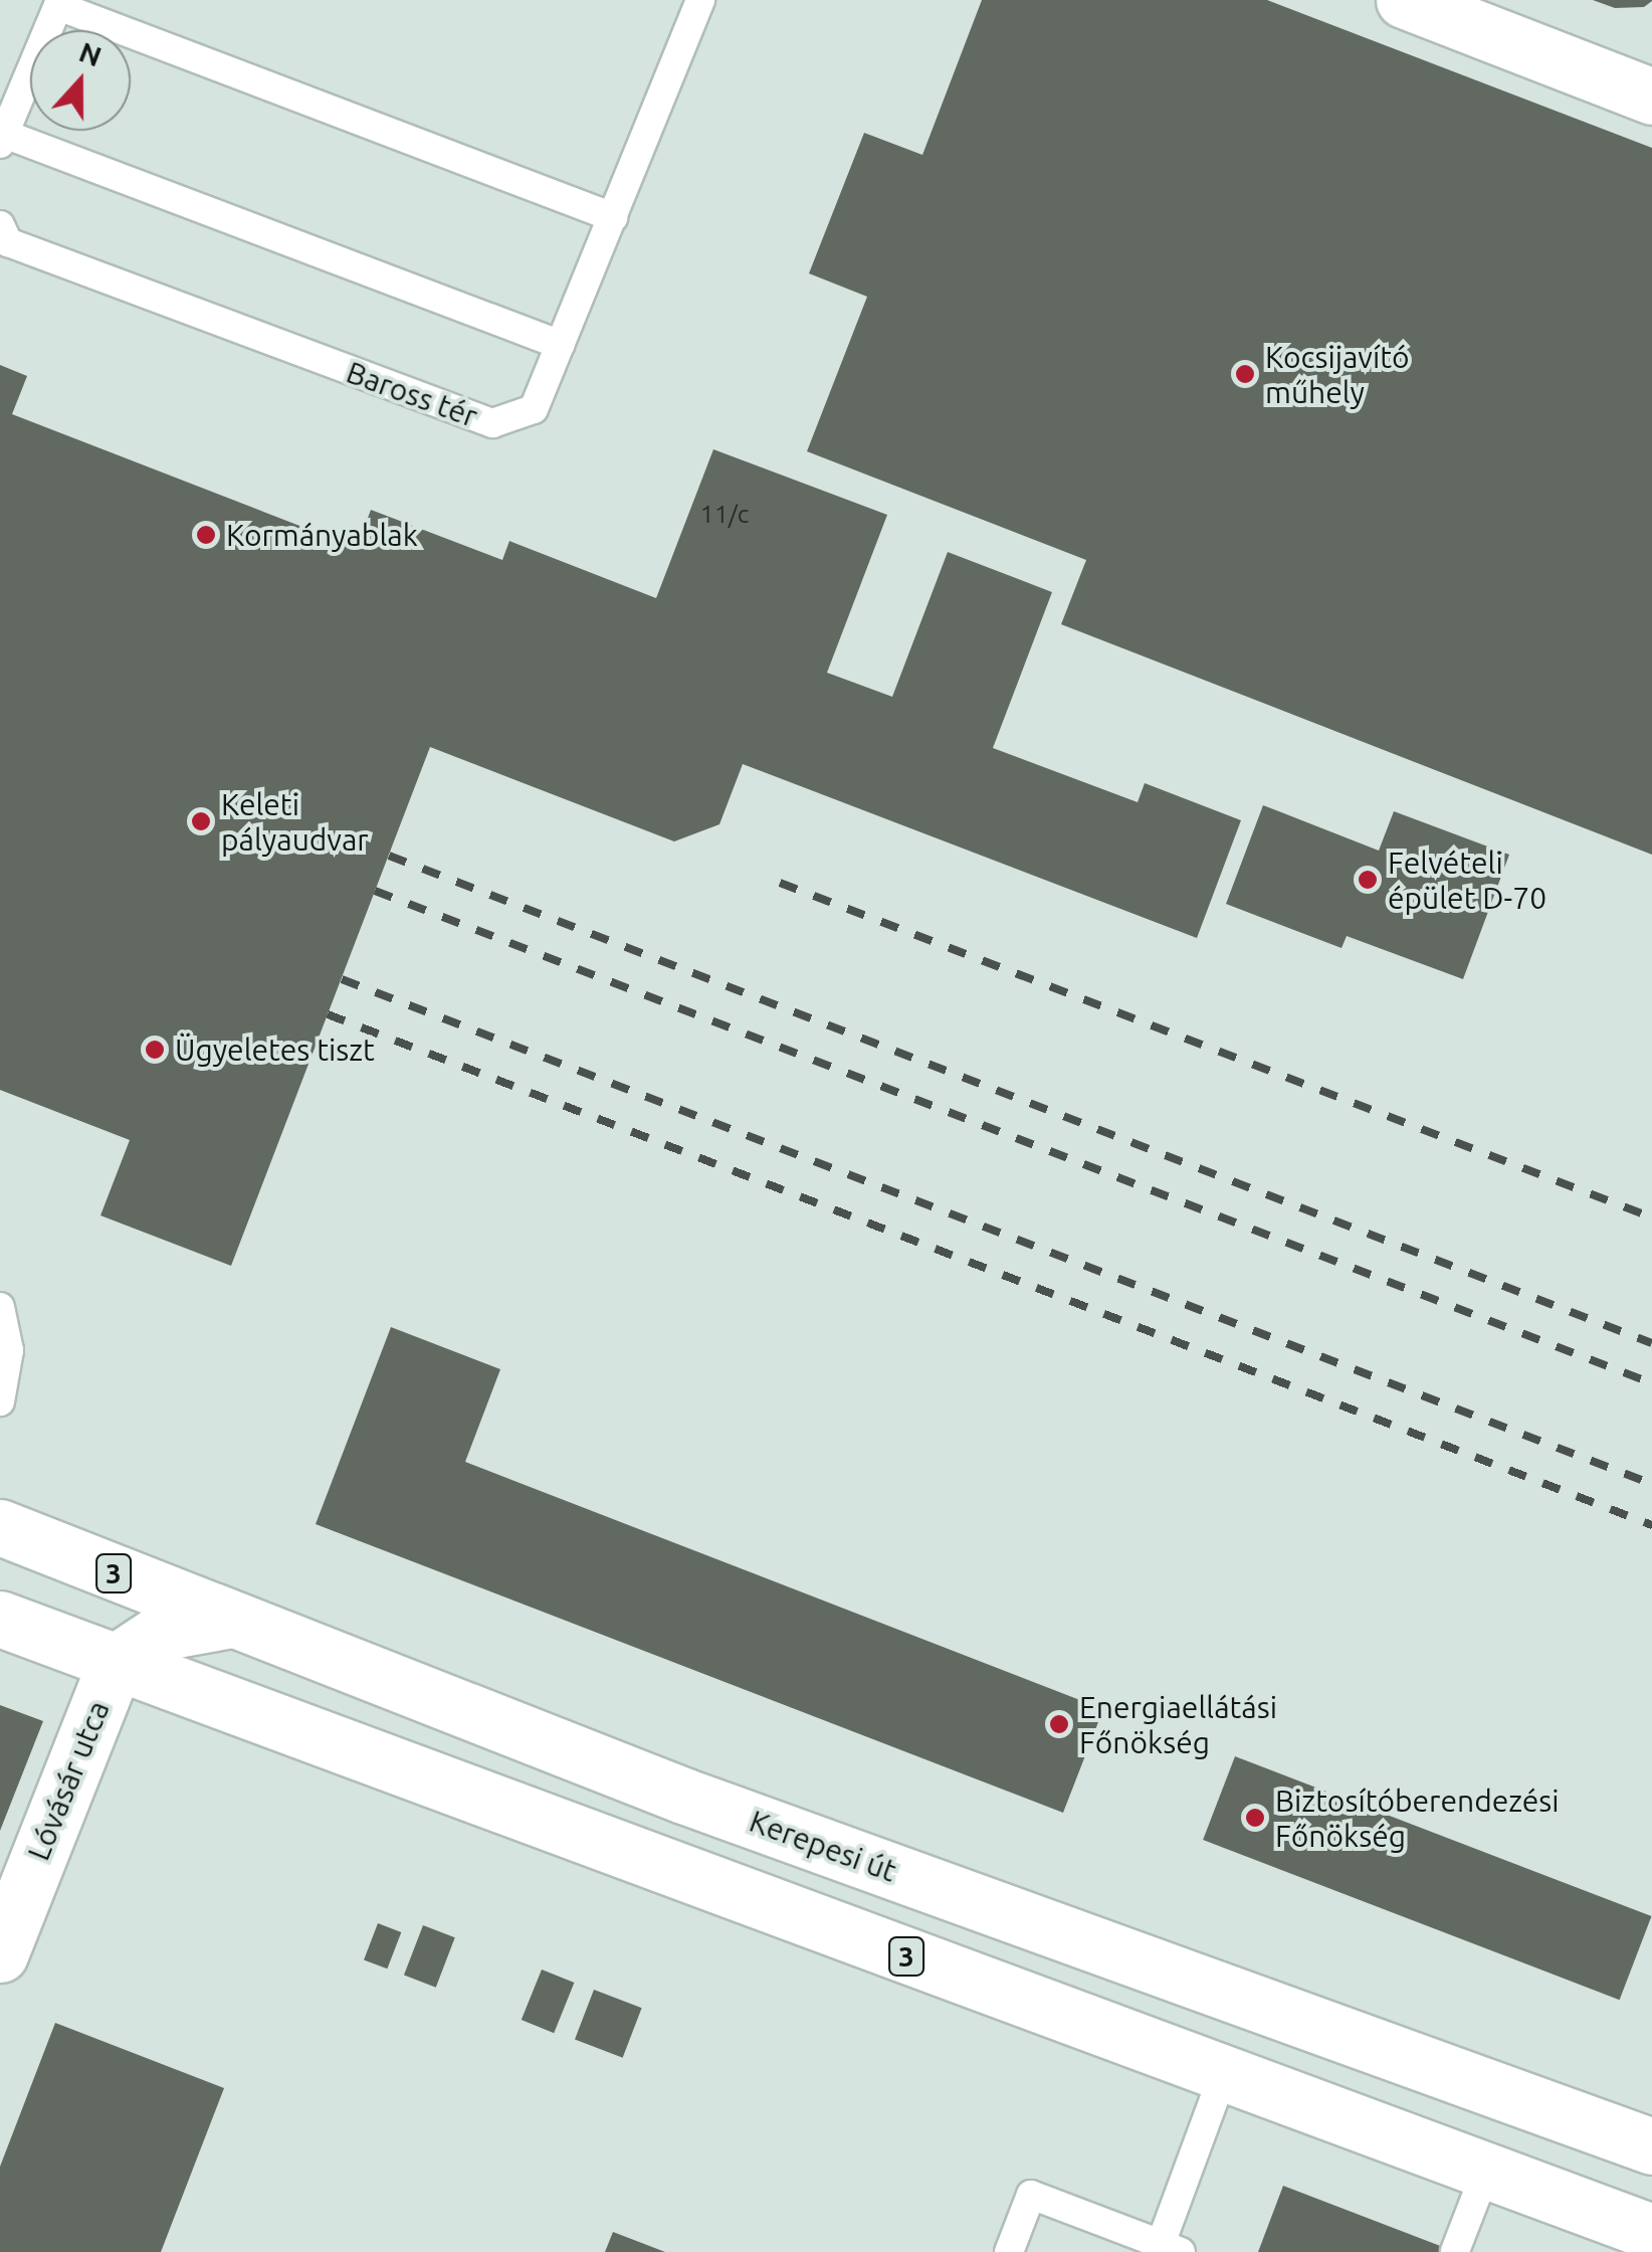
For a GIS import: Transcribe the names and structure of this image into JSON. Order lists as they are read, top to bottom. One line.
{"streets":{"main road":["3","Lóvásár utca","Kerepesi út"],"lane":["Baross tér"]},"crossings":[["3","Lóvásár utca"]],"places":["Kocsijavító műhely","Kormányablak","Keleti pályaudvar","Felvételi épület D-70","Ügyeletes tiszt","Energiaellátási Főnökség","Biztosítóberendezési Főnökség"],"house_numbers":["11/c"],"north":"top"}
